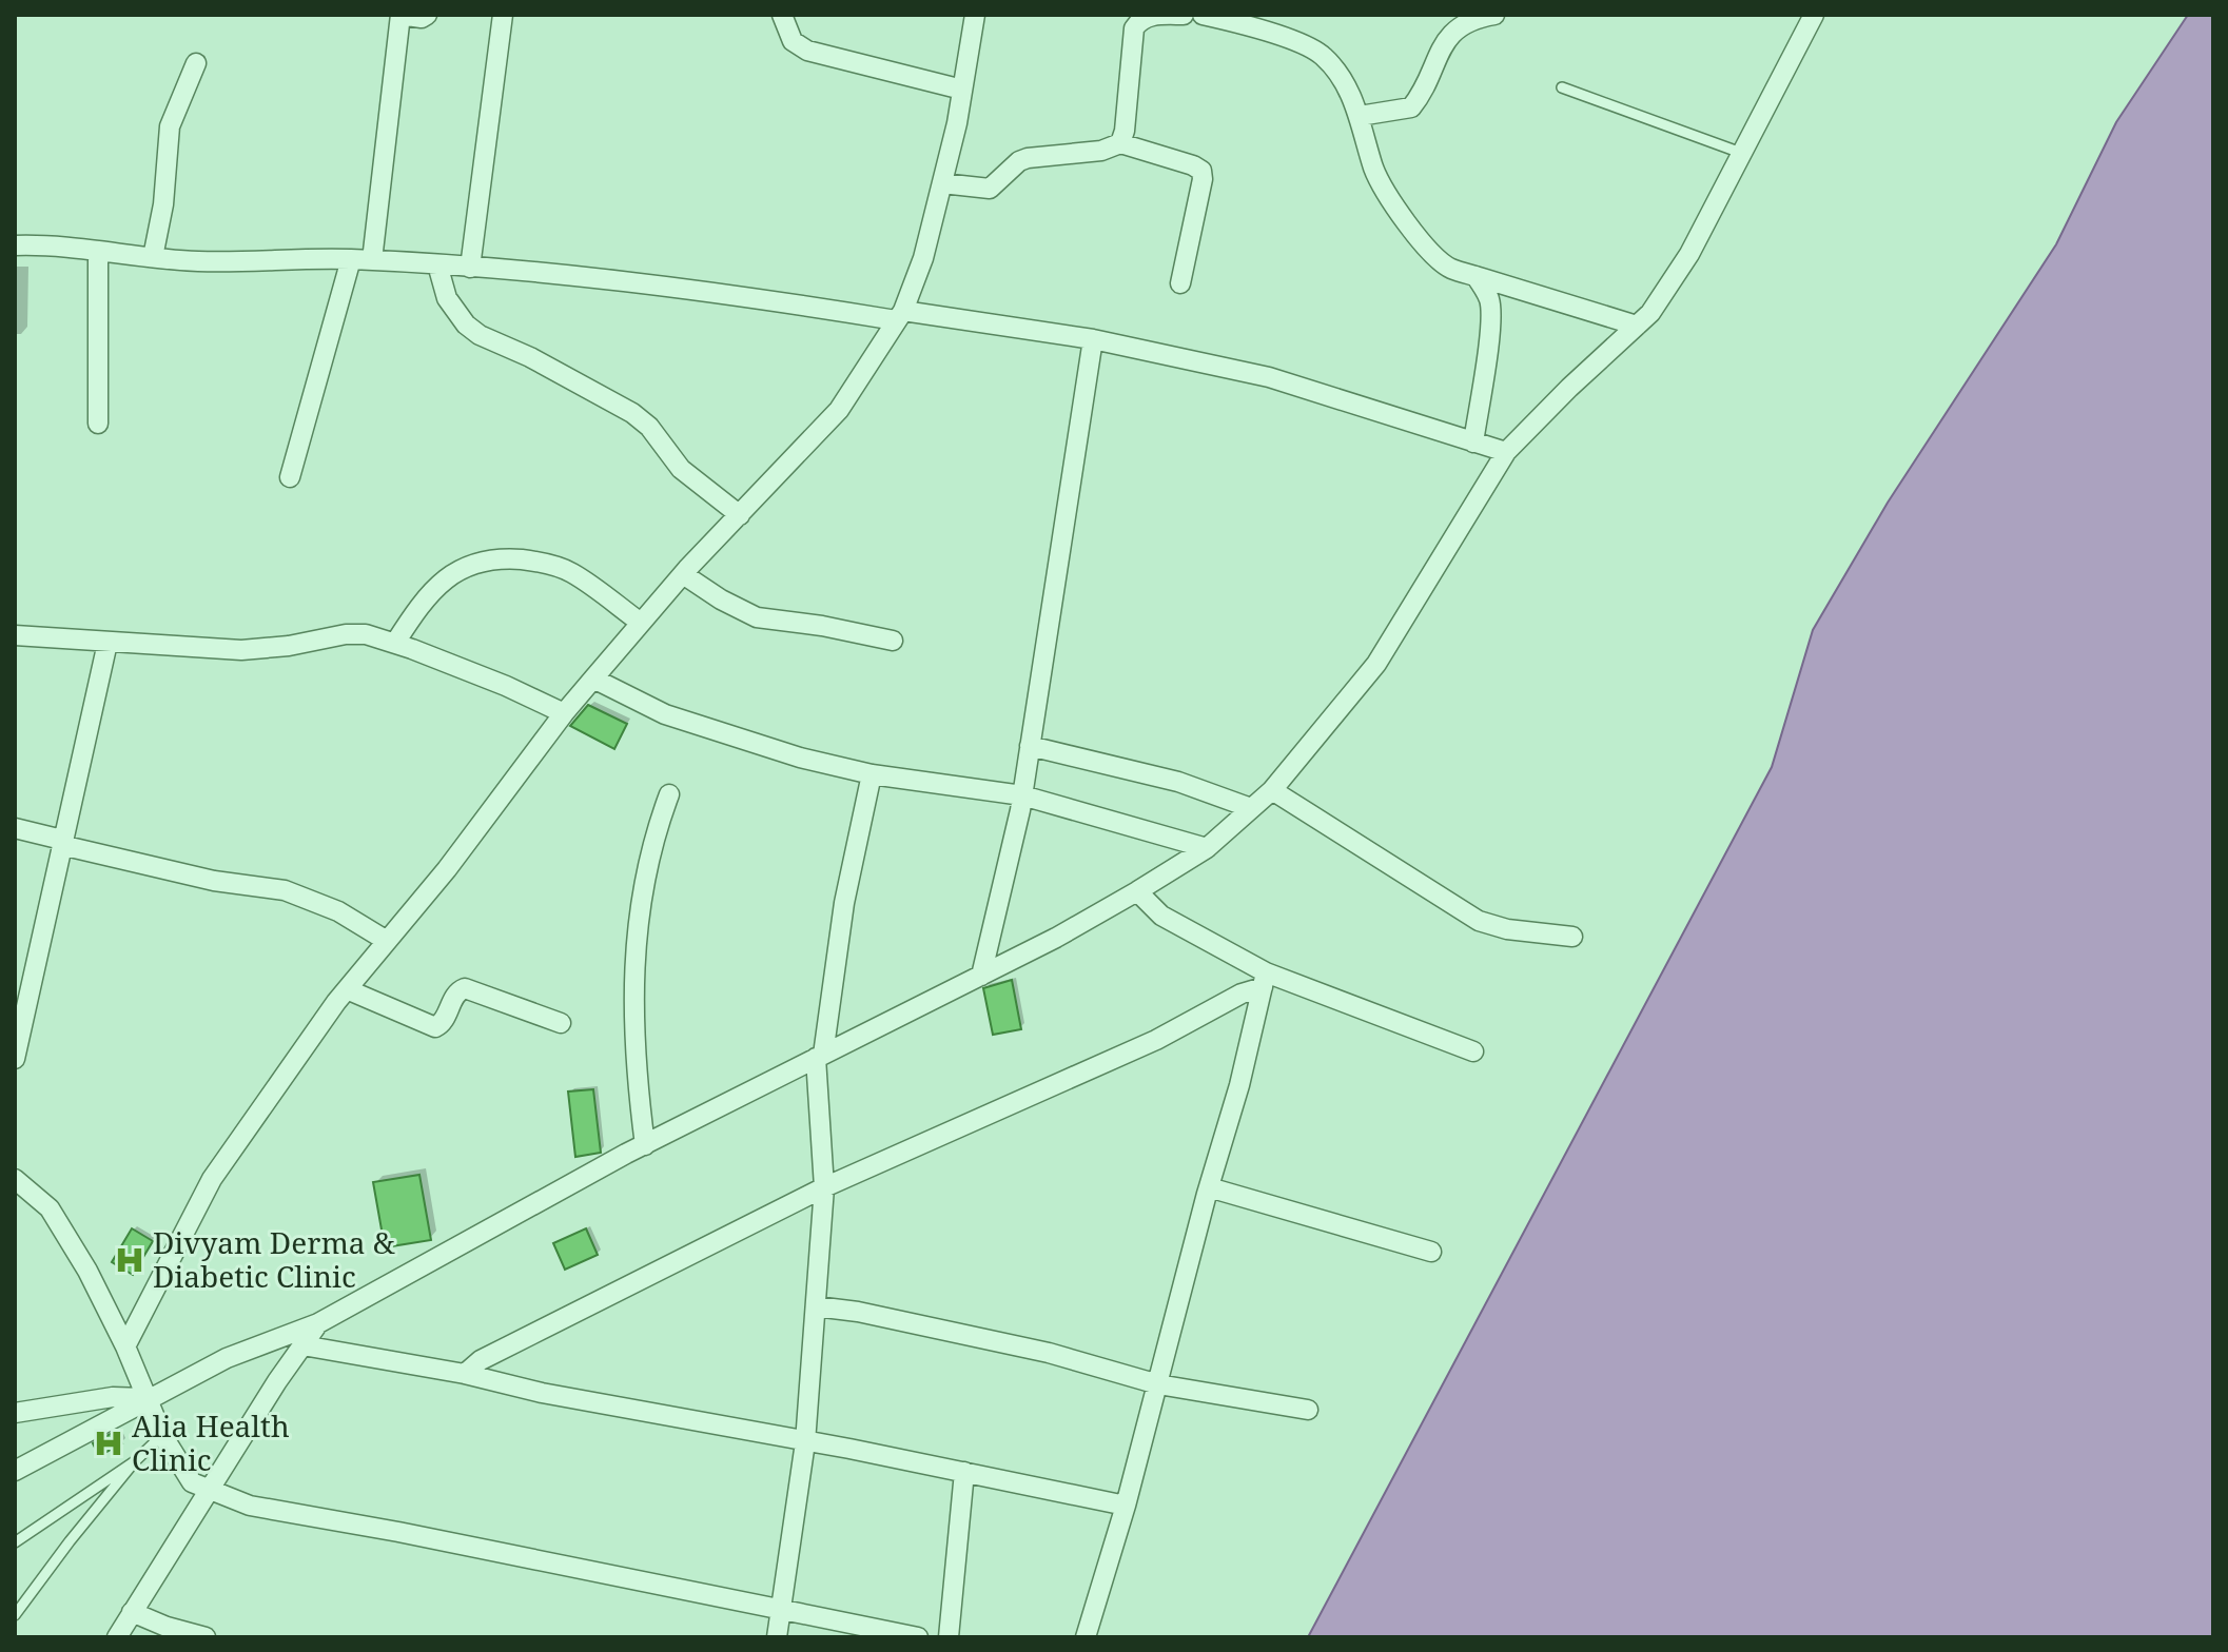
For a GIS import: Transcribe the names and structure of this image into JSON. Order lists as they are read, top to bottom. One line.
{"places":{"hospital":["Divyam Derma & Diabetic Clinic","Alia Health Clinic"]}}
